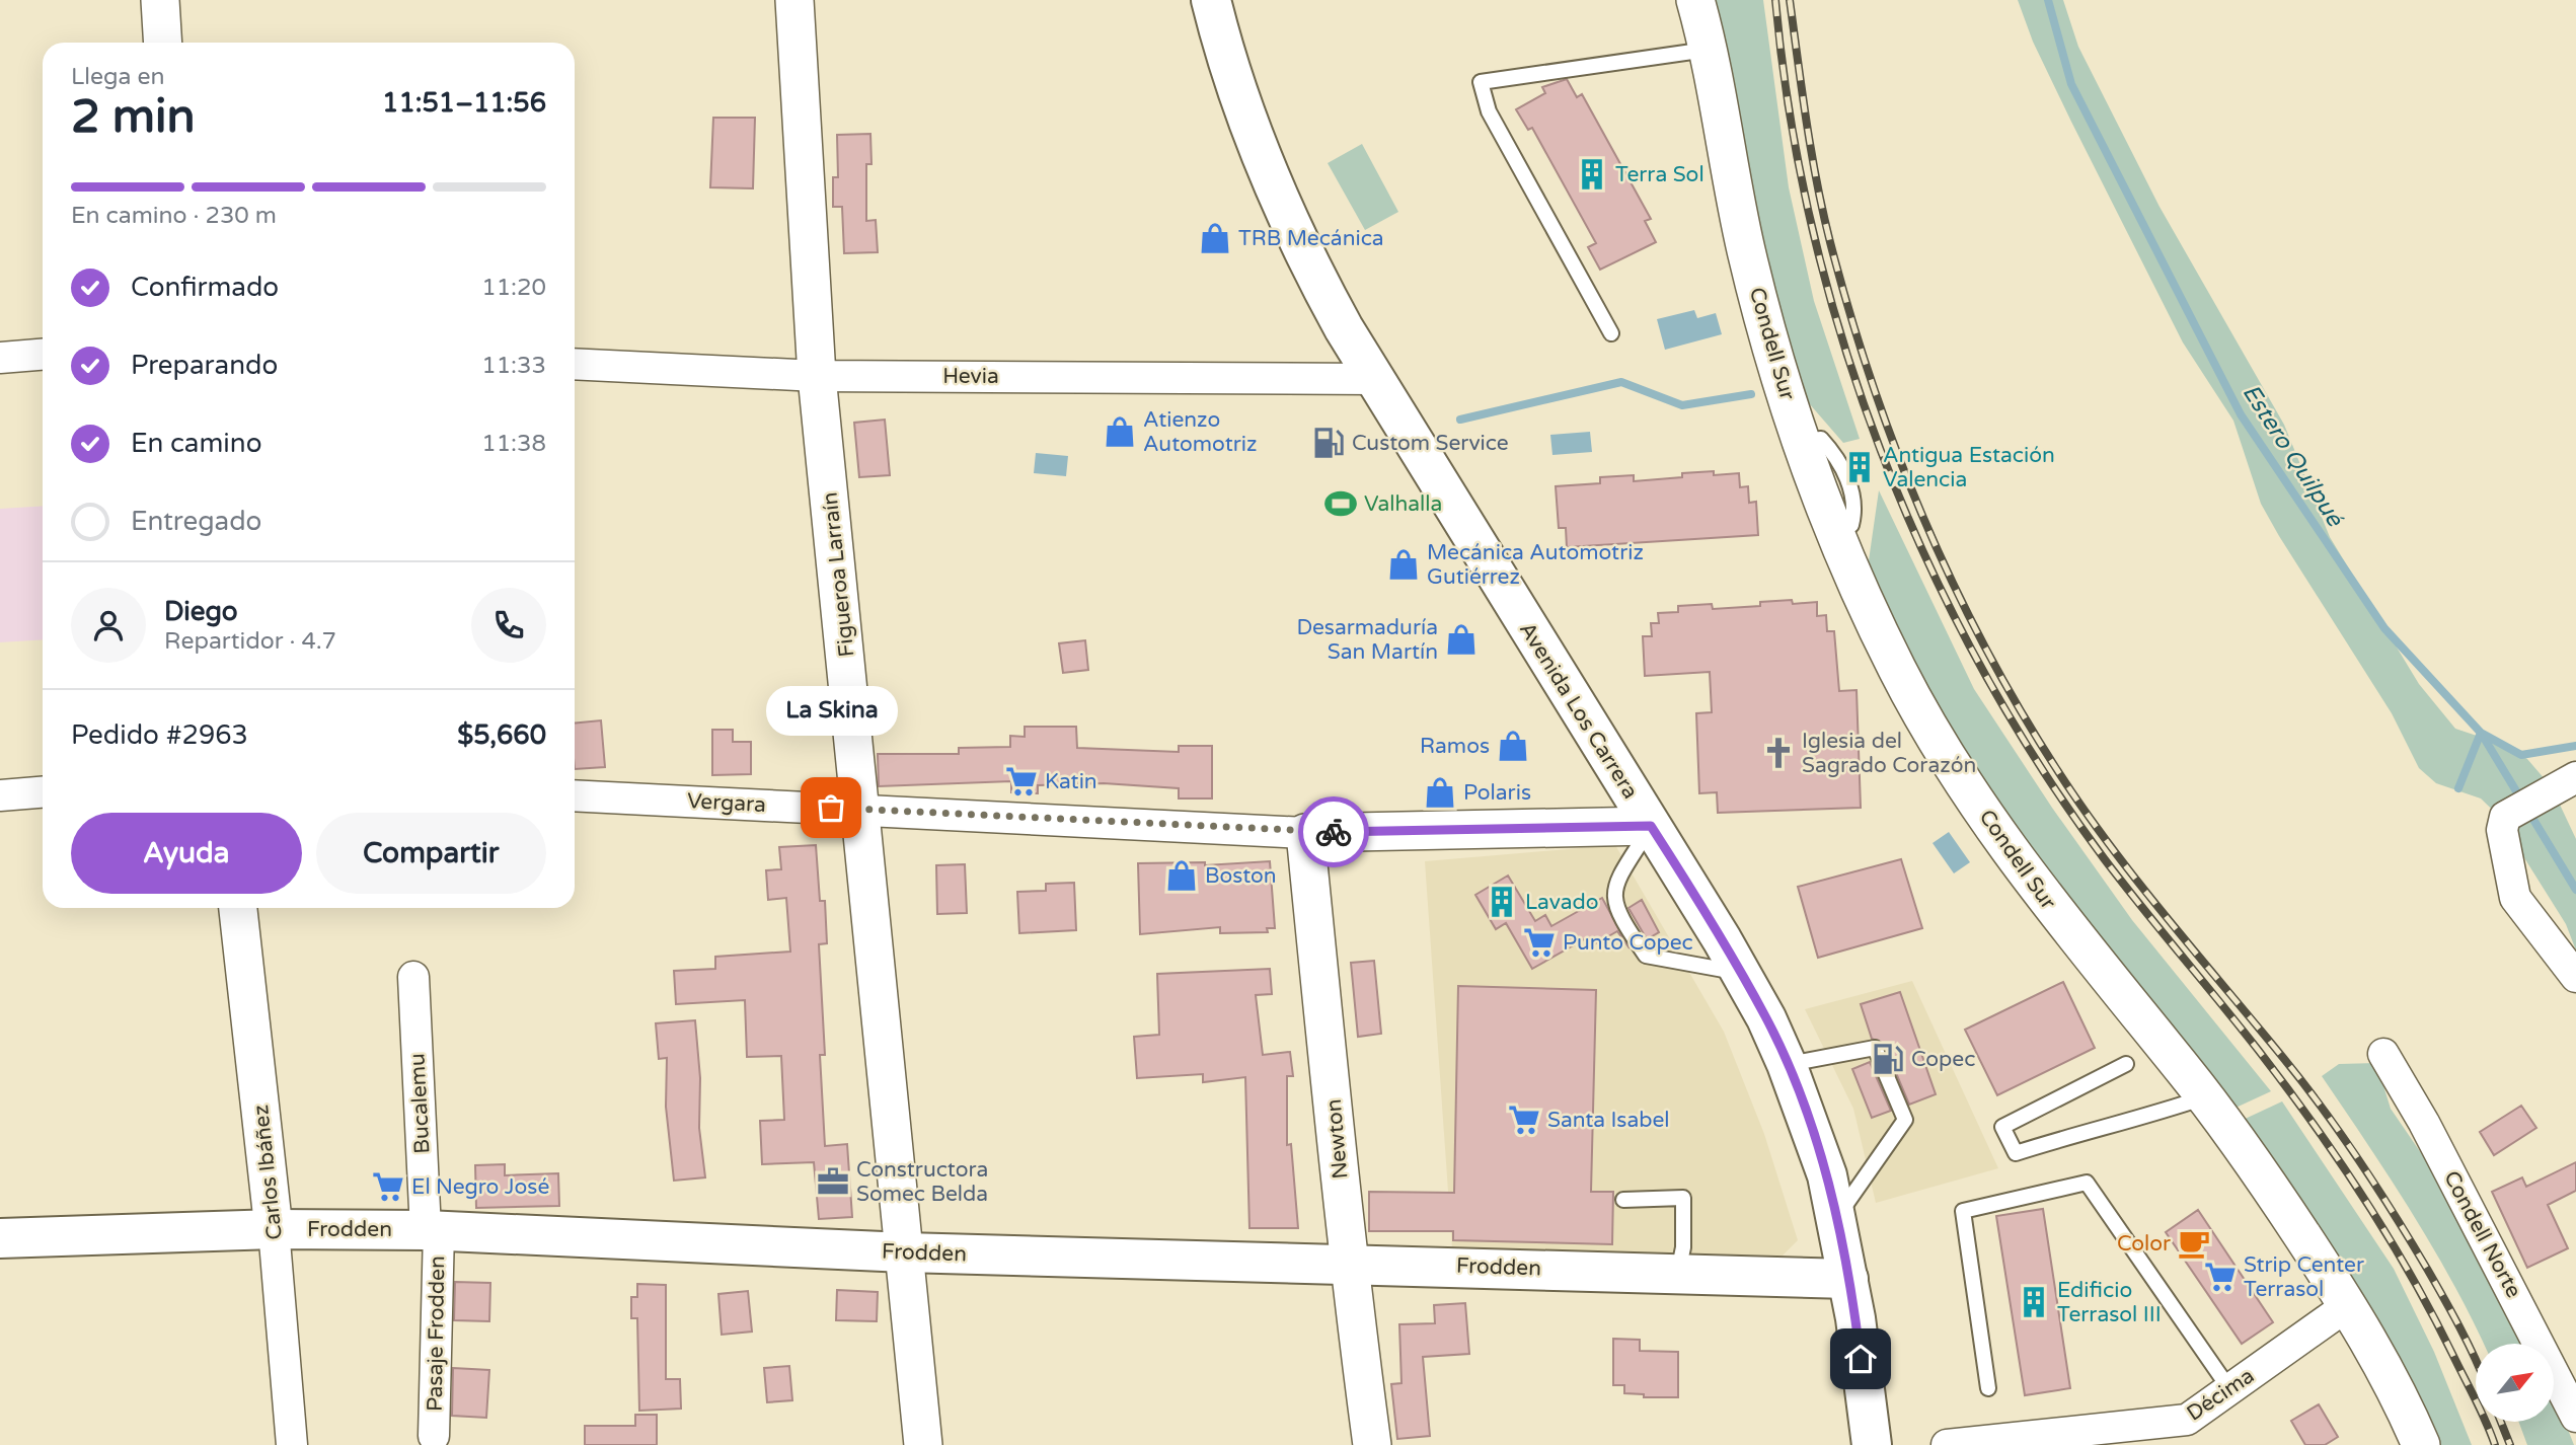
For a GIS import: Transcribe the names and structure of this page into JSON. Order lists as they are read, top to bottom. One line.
{"streets":{"main road":["Avenida Los Carrera","Frodden"],"street":["Condell Sur","Hevia","Figueroa Larraín","Vergara","Bucalemu","Newton","Carlos Ibáñez","Condell Norte","Pasaje Frodden","Décima"]},"crossings":[["Condell Sur","Décima"],["Hevia","Figueroa Larraín"],["Hevia","Avenida Los Carrera"],["Figueroa Larraín","Vergara"],["Figueroa Larraín","Frodden"],["Avenida Los Carrera","Vergara"],["Avenida Los Carrera","Frodden"],["Vergara","Newton"],["Bucalemu","Frodden"],["Bucalemu","Pasaje Frodden"],["Newton","Frodden"],["Carlos Ibáñez","Frodden"],["Frodden","Pasaje Frodden"]],"water":["Estero Quilpué"],"places":{"building":["Terra Sol","Antigua Estación Valencia","Lavado","Edificio Terrasol III"],"shop":["TRB Mecánica","Atienzo Automotriz","Mecánica Automotriz Gutiérrez","Desarmaduría San Martín","Ramos","Polaris","Boston"],"fuel station":["Custom Service","Copec"],"sports":["Valhalla"],"church":["Iglesia del Sagrado Corazón"],"supermarket":["Katin","Punto Copec","Santa Isabel","El Negro José","Strip Center Terrasol"],"other":["La Skina"],"office":["Constructora Somec Belda"],"cafe":["Color"]},"north":"top right","page":{"heading":["2 min","Llega en","11:51–11:56"],"panel":["Diego","Repartidor · 4.7","Pedido #2963","$5,660"],"bar":"En camino · 230 m","list":[["Confirmado","11:20"],["Preparando","11:33"],["En camino","11:38"],"Entregado"],"bubble":"La Skina","buttons":["Ayuda","Compartir"]}}
